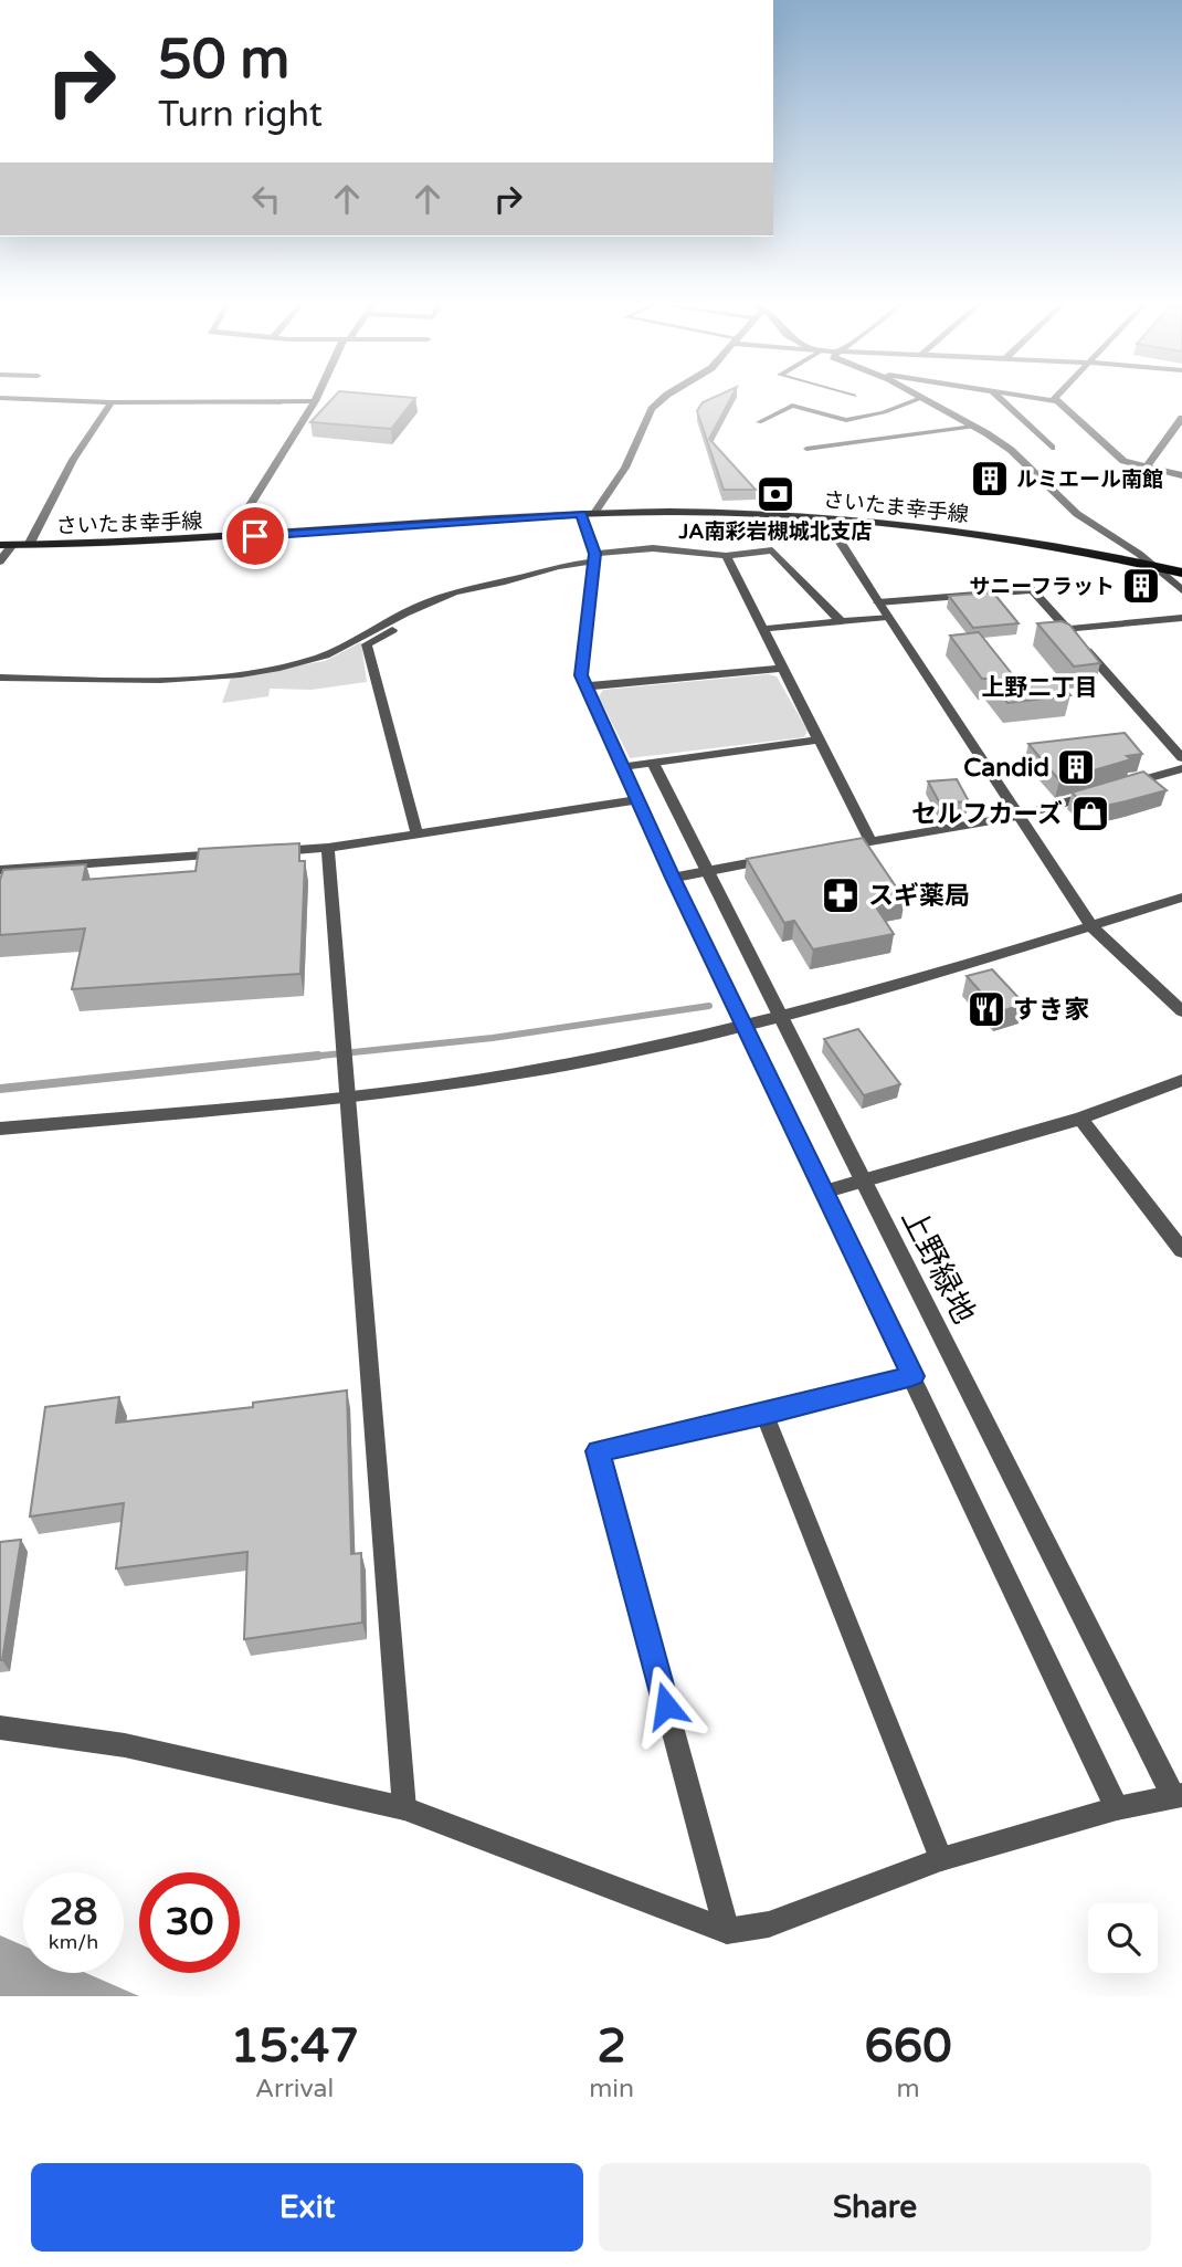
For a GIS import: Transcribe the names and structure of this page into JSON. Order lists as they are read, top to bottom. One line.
{"streets":{"main road":["さいたま幸手線"],"street":["上野緑地"]},"districts":["上野二丁目"],"places":{"building":["ルミエール南館","サニーフラット","Candid"],"bank":["JA南彩岩槻城北支店"],"shop":["セルフカーズ"],"pharmacy":["スギ薬局"],"restaurant":["すき家"]},"page":{"turn":["50 m","Turn right"],"speed":"28 km/h","limit":"30","eta":["15:47","Arrival","2","min","660","m"],"buttons":["Exit","Share"]}}
